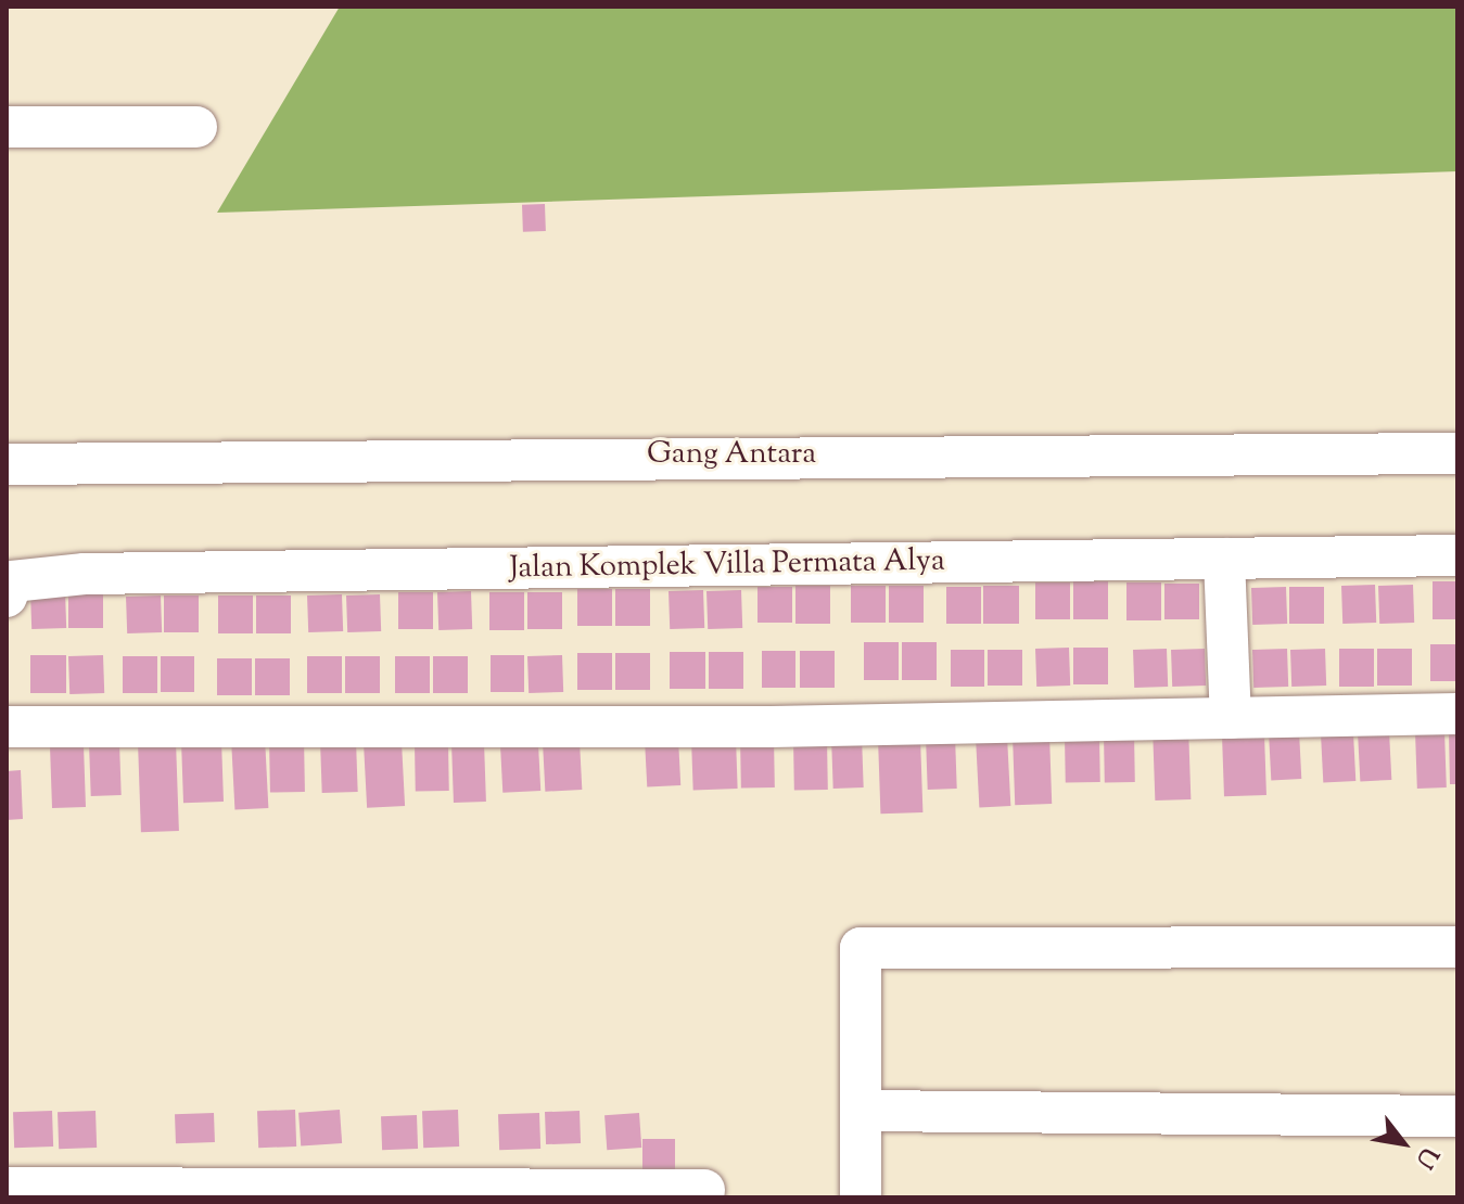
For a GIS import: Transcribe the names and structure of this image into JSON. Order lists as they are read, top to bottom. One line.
{"streets":{"street":["Gang Antara","Jalan Komplek Villa Permata Alya"]},"north":"bottom right"}
